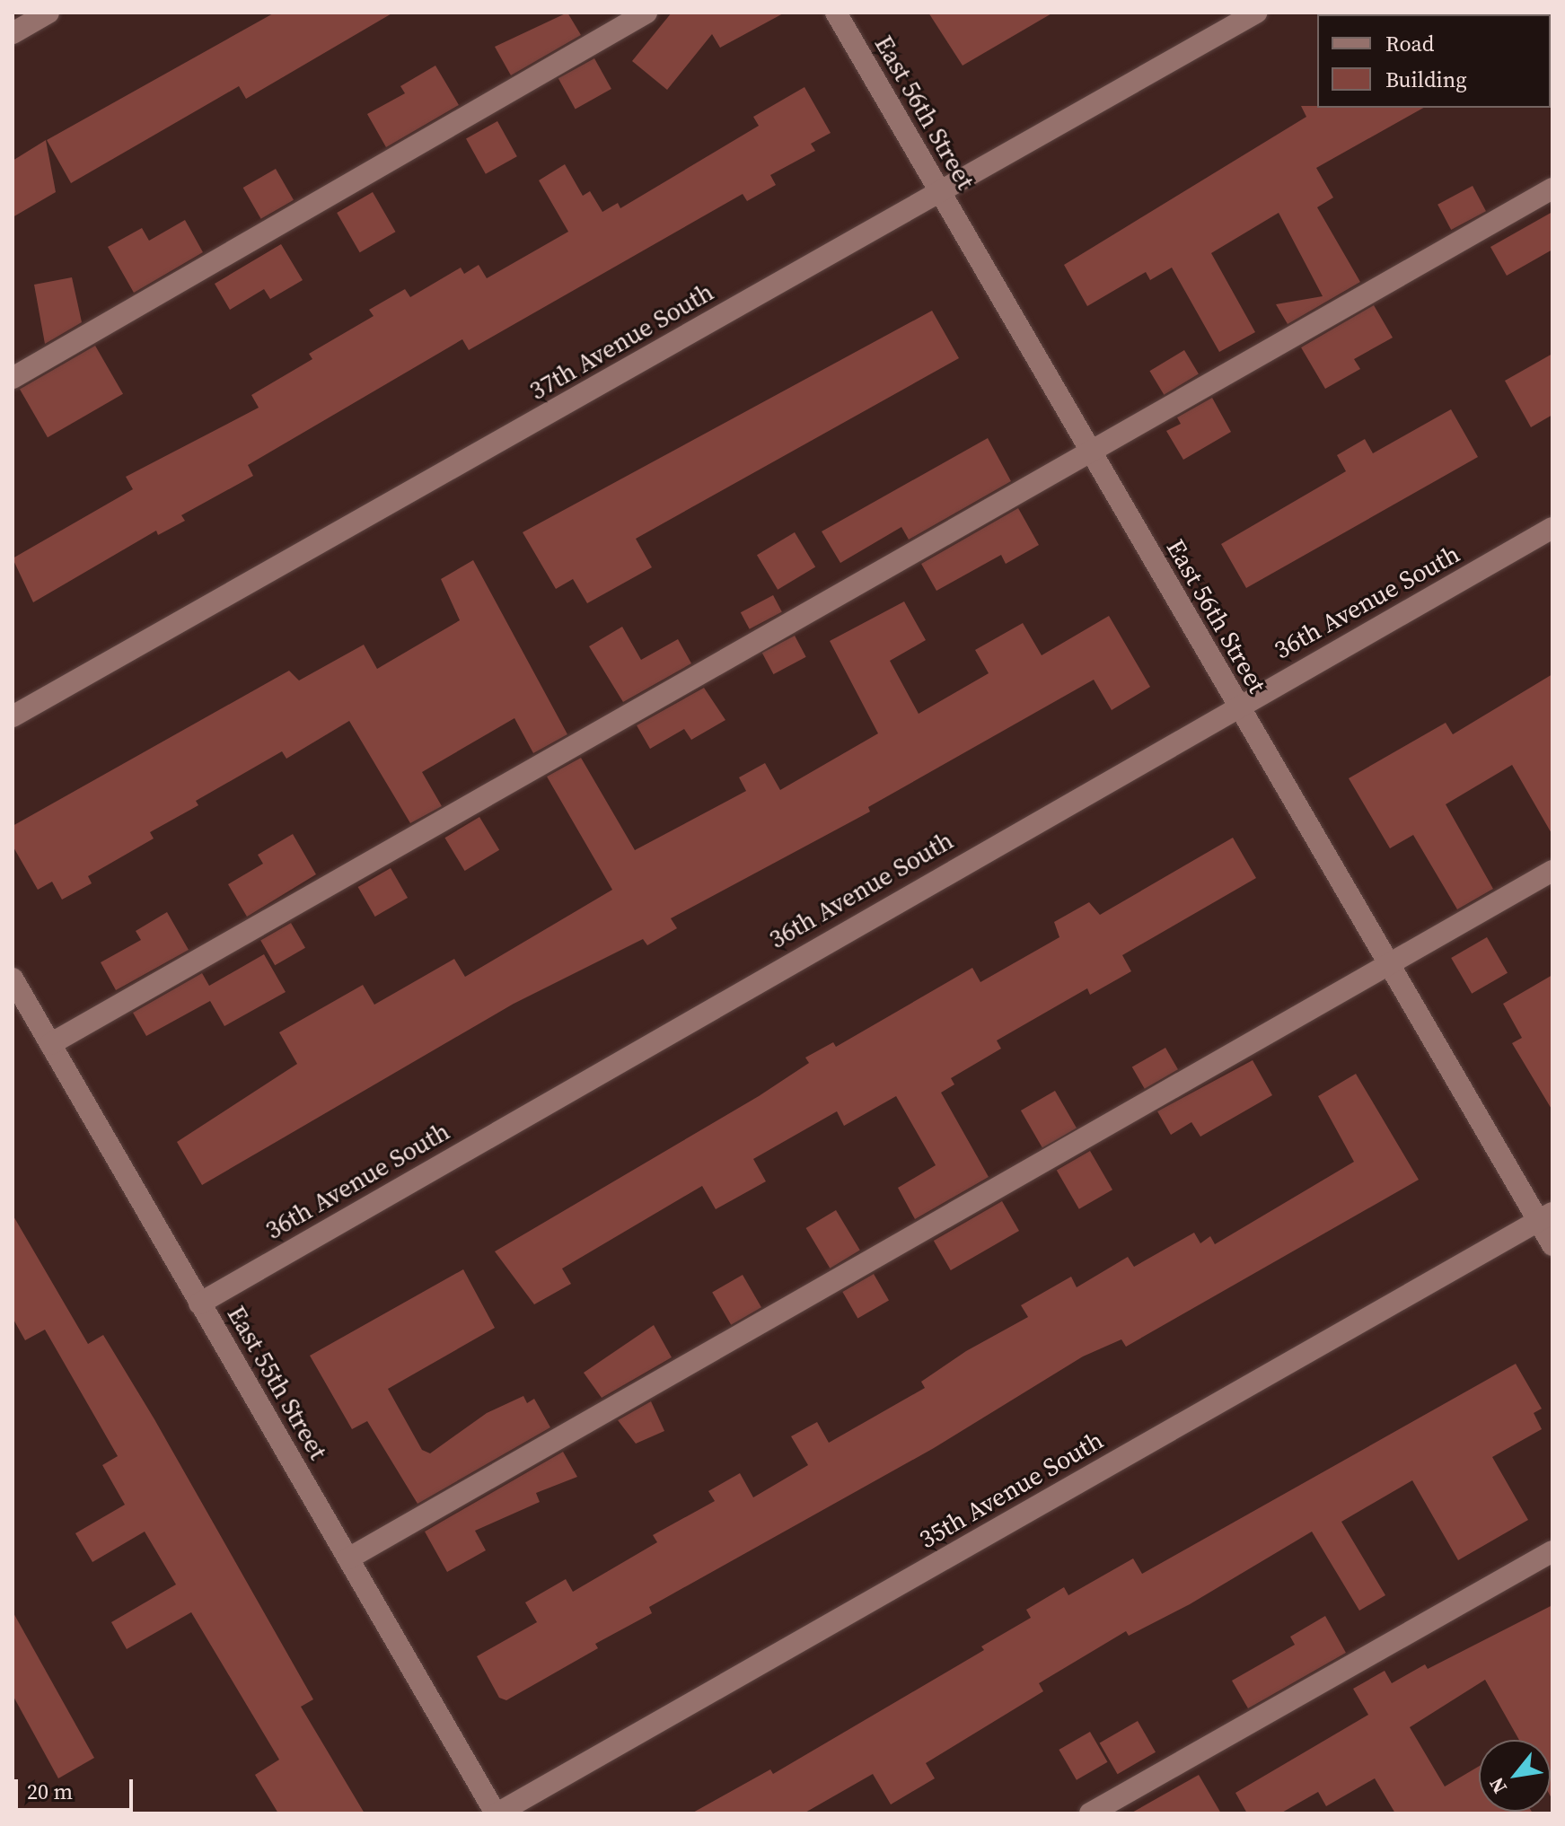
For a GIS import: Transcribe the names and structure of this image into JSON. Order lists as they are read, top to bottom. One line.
{"streets":{"street":["East 56th Street","37th Avenue South","36th Avenue South","East 55th Street","35th Avenue South"]},"crossings":[["East 56th Street","37th Avenue South"],["East 56th Street","36th Avenue South"],["East 56th Street","35th Avenue South"],["36th Avenue South","East 55th Street"],["East 55th Street","35th Avenue South"]],"legend":["Road","Building"],"scale_bar":"20 m","north":"bottom left"}
